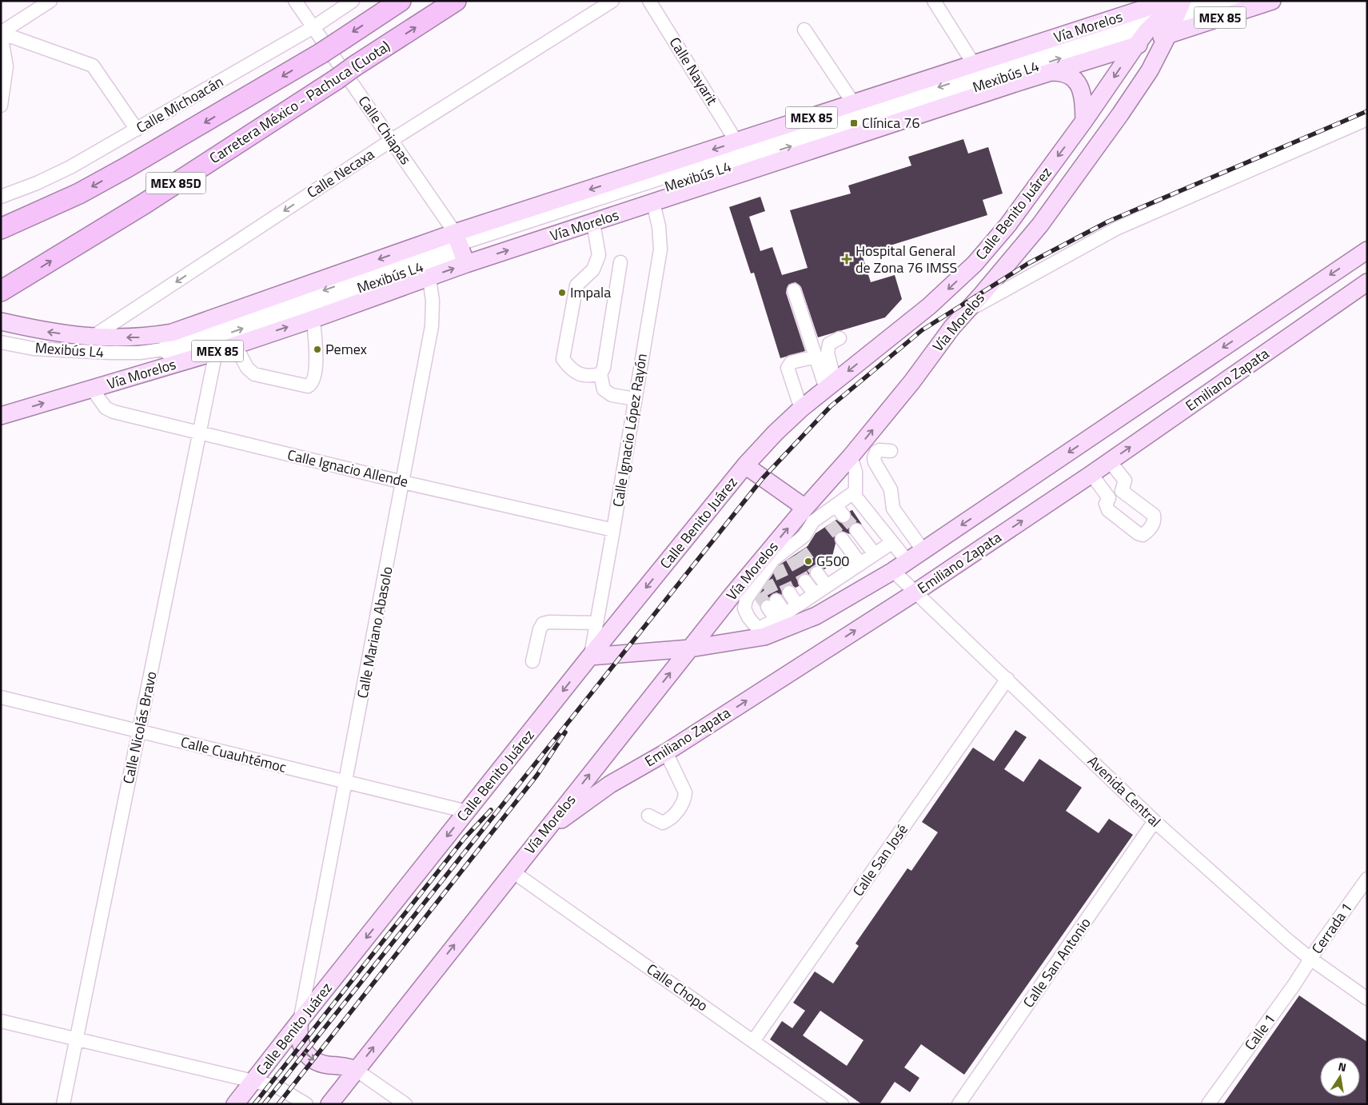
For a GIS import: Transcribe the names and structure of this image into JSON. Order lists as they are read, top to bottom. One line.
{"streets":{"highway":["Carretera México - Pachuca (Cuota)","MEX 85D"],"main road":["MEX 85","Vía Morelos","Calle Benito Juárez","Emiliano Zapata"],"street":["Calle Nayarit","Mexibús L4","Calle Michoacán","Calle Chiapas","Calle Necaxa","Calle Ignacio López Rayón","Calle Ignacio Allende","Calle Mariano Abasolo","Calle Nicolás Bravo","Calle Cuauhtémoc","Avenida Central","Calle San José","Cerrada 1","Calle San Antonio","Calle Chopo","Calle 1"]},"crossings":[["Vía Morelos","Calle Nayarit"],["Vía Morelos","Mexibús L4"],["Vía Morelos","Calle Chiapas"],["Vía Morelos","Calle Necaxa"],["Vía Morelos","Calle Benito Juárez"],["Vía Morelos","Emiliano Zapata"],["Vía Morelos","Calle Ignacio López Rayón"],["Vía Morelos","Calle Ignacio Allende"],["Vía Morelos","Calle Mariano Abasolo"],["Vía Morelos","Calle Nicolás Bravo"],["Vía Morelos","Calle Chopo"],["Mexibús L4","Calle Chiapas"],["Mexibús L4","Calle Benito Juárez"],["Mexibús L4","Calle Mariano Abasolo"],["Calle Michoacán","Calle Chiapas"],["Calle Chiapas","Calle Necaxa"],["Calle Benito Juárez","Emiliano Zapata"],["Calle Benito Juárez","Calle Ignacio López Rayón"],["Calle Benito Juárez","Calle Mariano Abasolo"],["Calle Benito Juárez","Calle Nicolás Bravo"],["Calle Benito Juárez","Calle Cuauhtémoc"],["Emiliano Zapata","Calle Ignacio López Rayón"],["Emiliano Zapata","Avenida Central"],["Calle Ignacio López Rayón","Calle Ignacio Allende"],["Calle Ignacio Allende","Calle Mariano Abasolo"],["Calle Ignacio Allende","Calle Nicolás Bravo"],["Calle Mariano Abasolo","Calle Cuauhtémoc"],["Calle Nicolás Bravo","Calle Cuauhtémoc"],["Avenida Central","Calle San José"],["Avenida Central","Cerrada 1"],["Avenida Central","Calle San Antonio"],["Avenida Central","Calle 1"],["Calle San José","Calle Chopo"],["Cerrada 1","Calle 1"]],"one_way":["Calle Necaxa","Calle Benito Juárez"],"places":{"transit":["Clínica 76"],"health":["Hospital General de Zona 76 IMSS"],"other":["Impala","Pemex","G500"]},"north":"top"}
